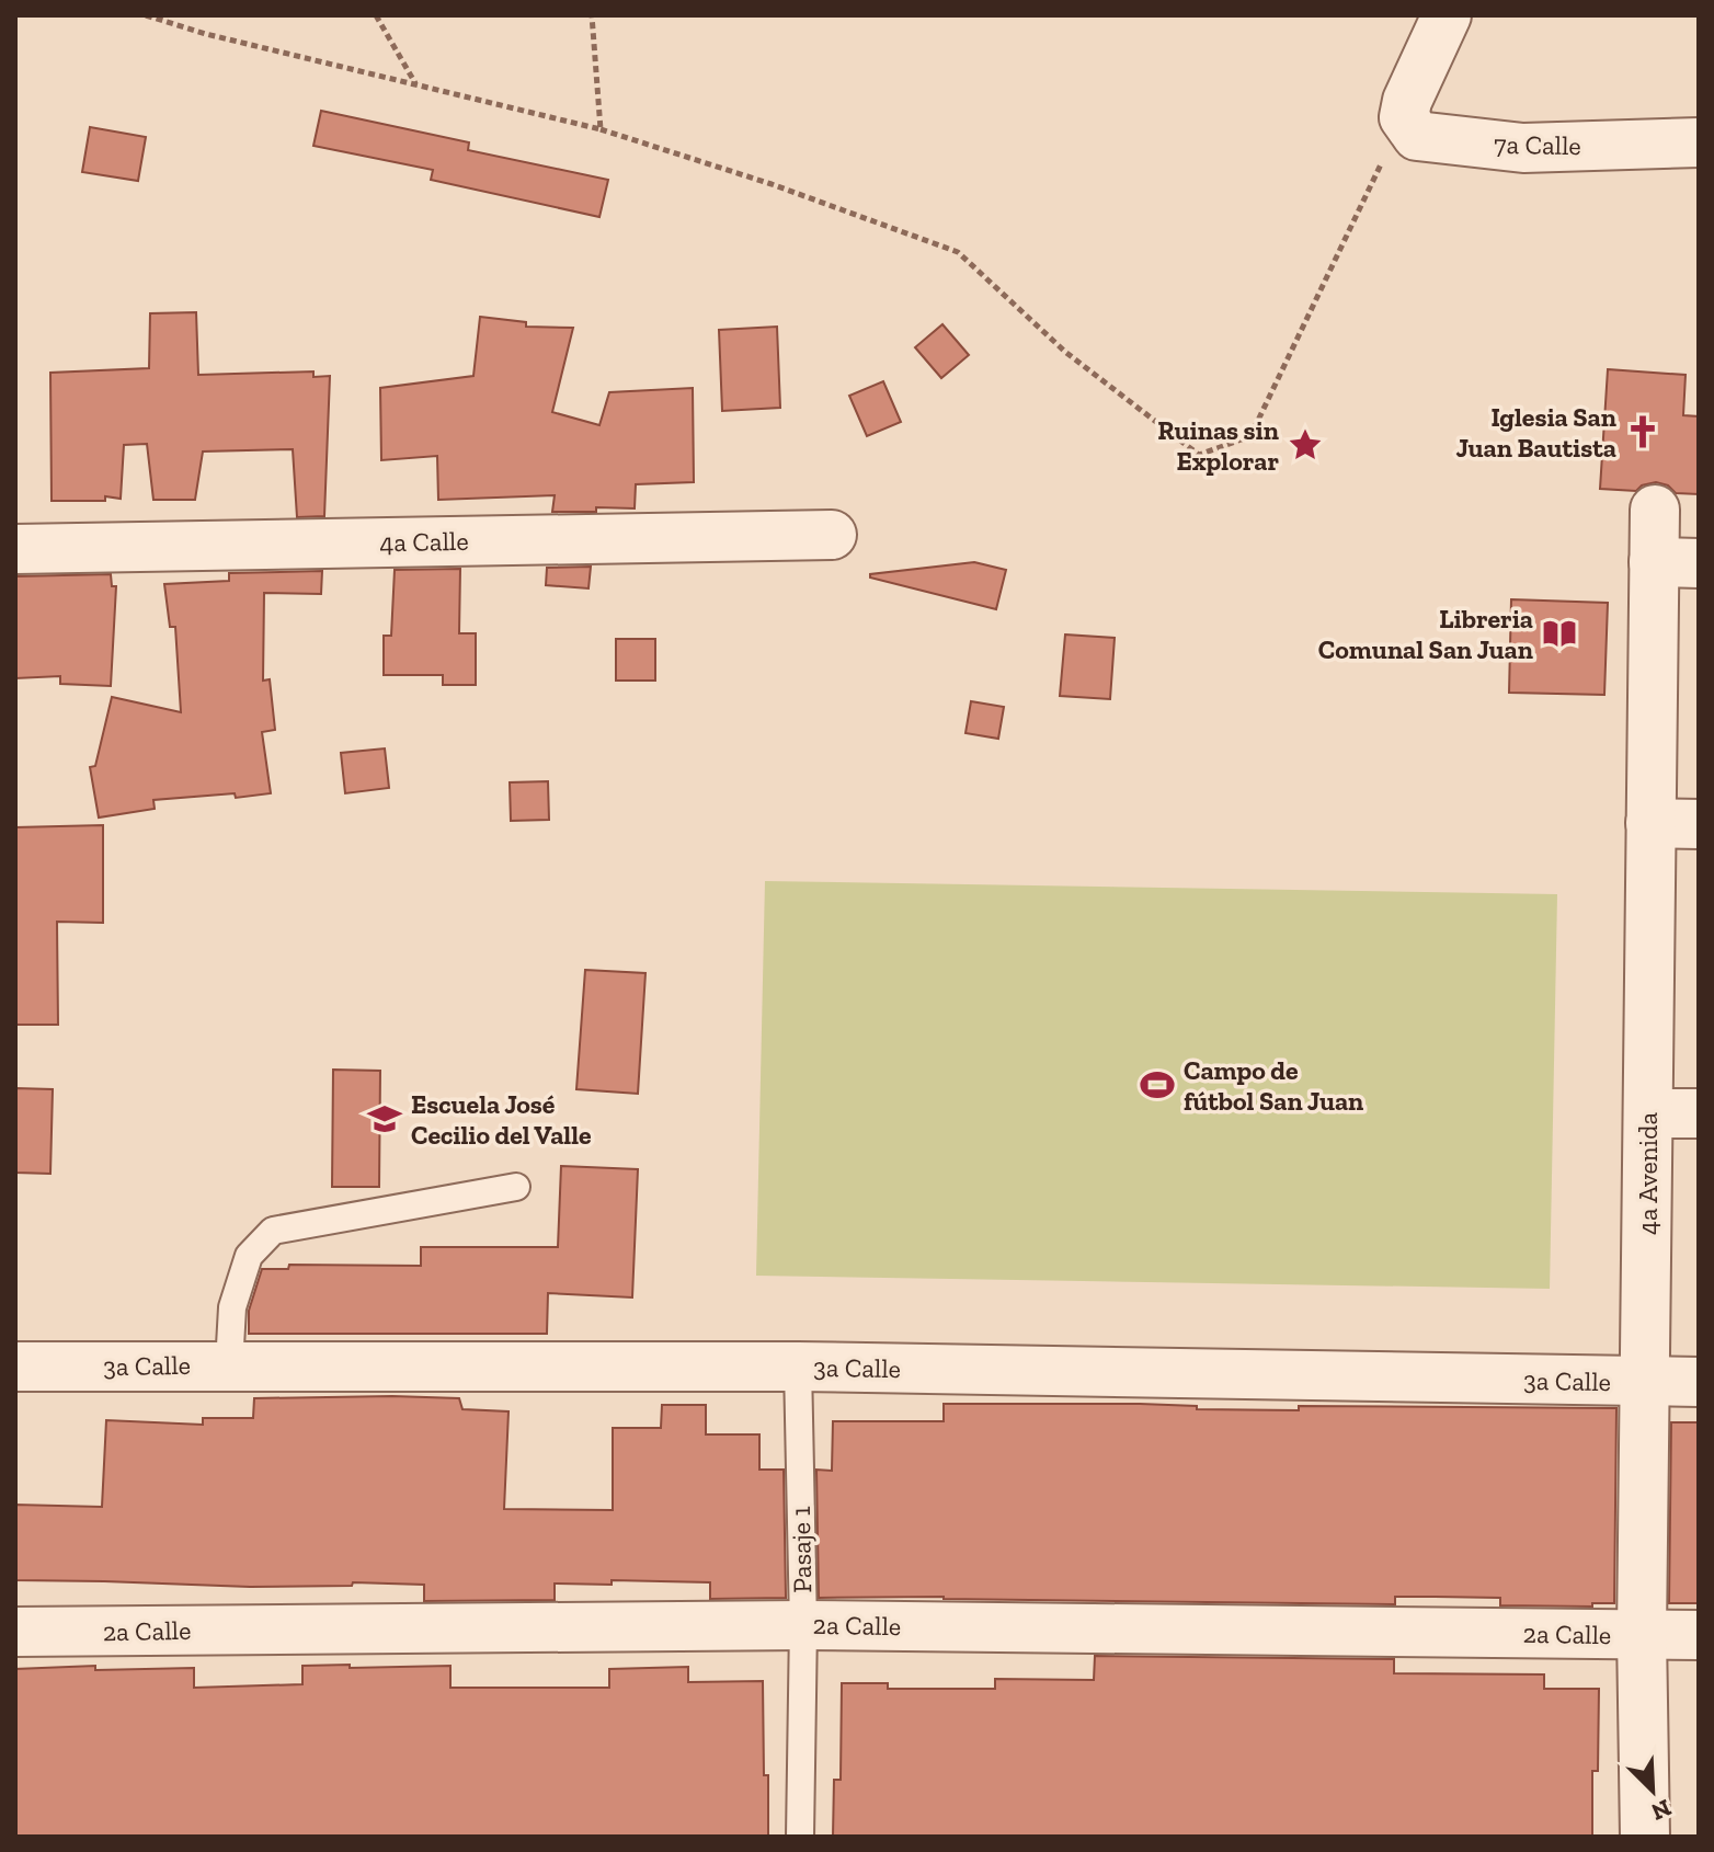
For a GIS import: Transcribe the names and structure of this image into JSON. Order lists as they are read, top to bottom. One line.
{"streets":{"street":["7a Calle","4a Calle","4a Avenida","3a Calle","2a Calle"],"lane":["Pasaje 1"]},"crossings":[["4a Avenida","3a Calle"],["4a Avenida","2a Calle"],["3a Calle","Pasaje 1"],["Pasaje 1","2a Calle"]],"places":{"church":["Iglesia San Juan Bautista"],"place":["Ruinas sin Explorar"],"library":["Libreria Comunal San Juan"],"sports":["Campo de fútbol San Juan"],"school or university":["Escuela José Cecilio del Valle"]},"north":"bottom right"}
